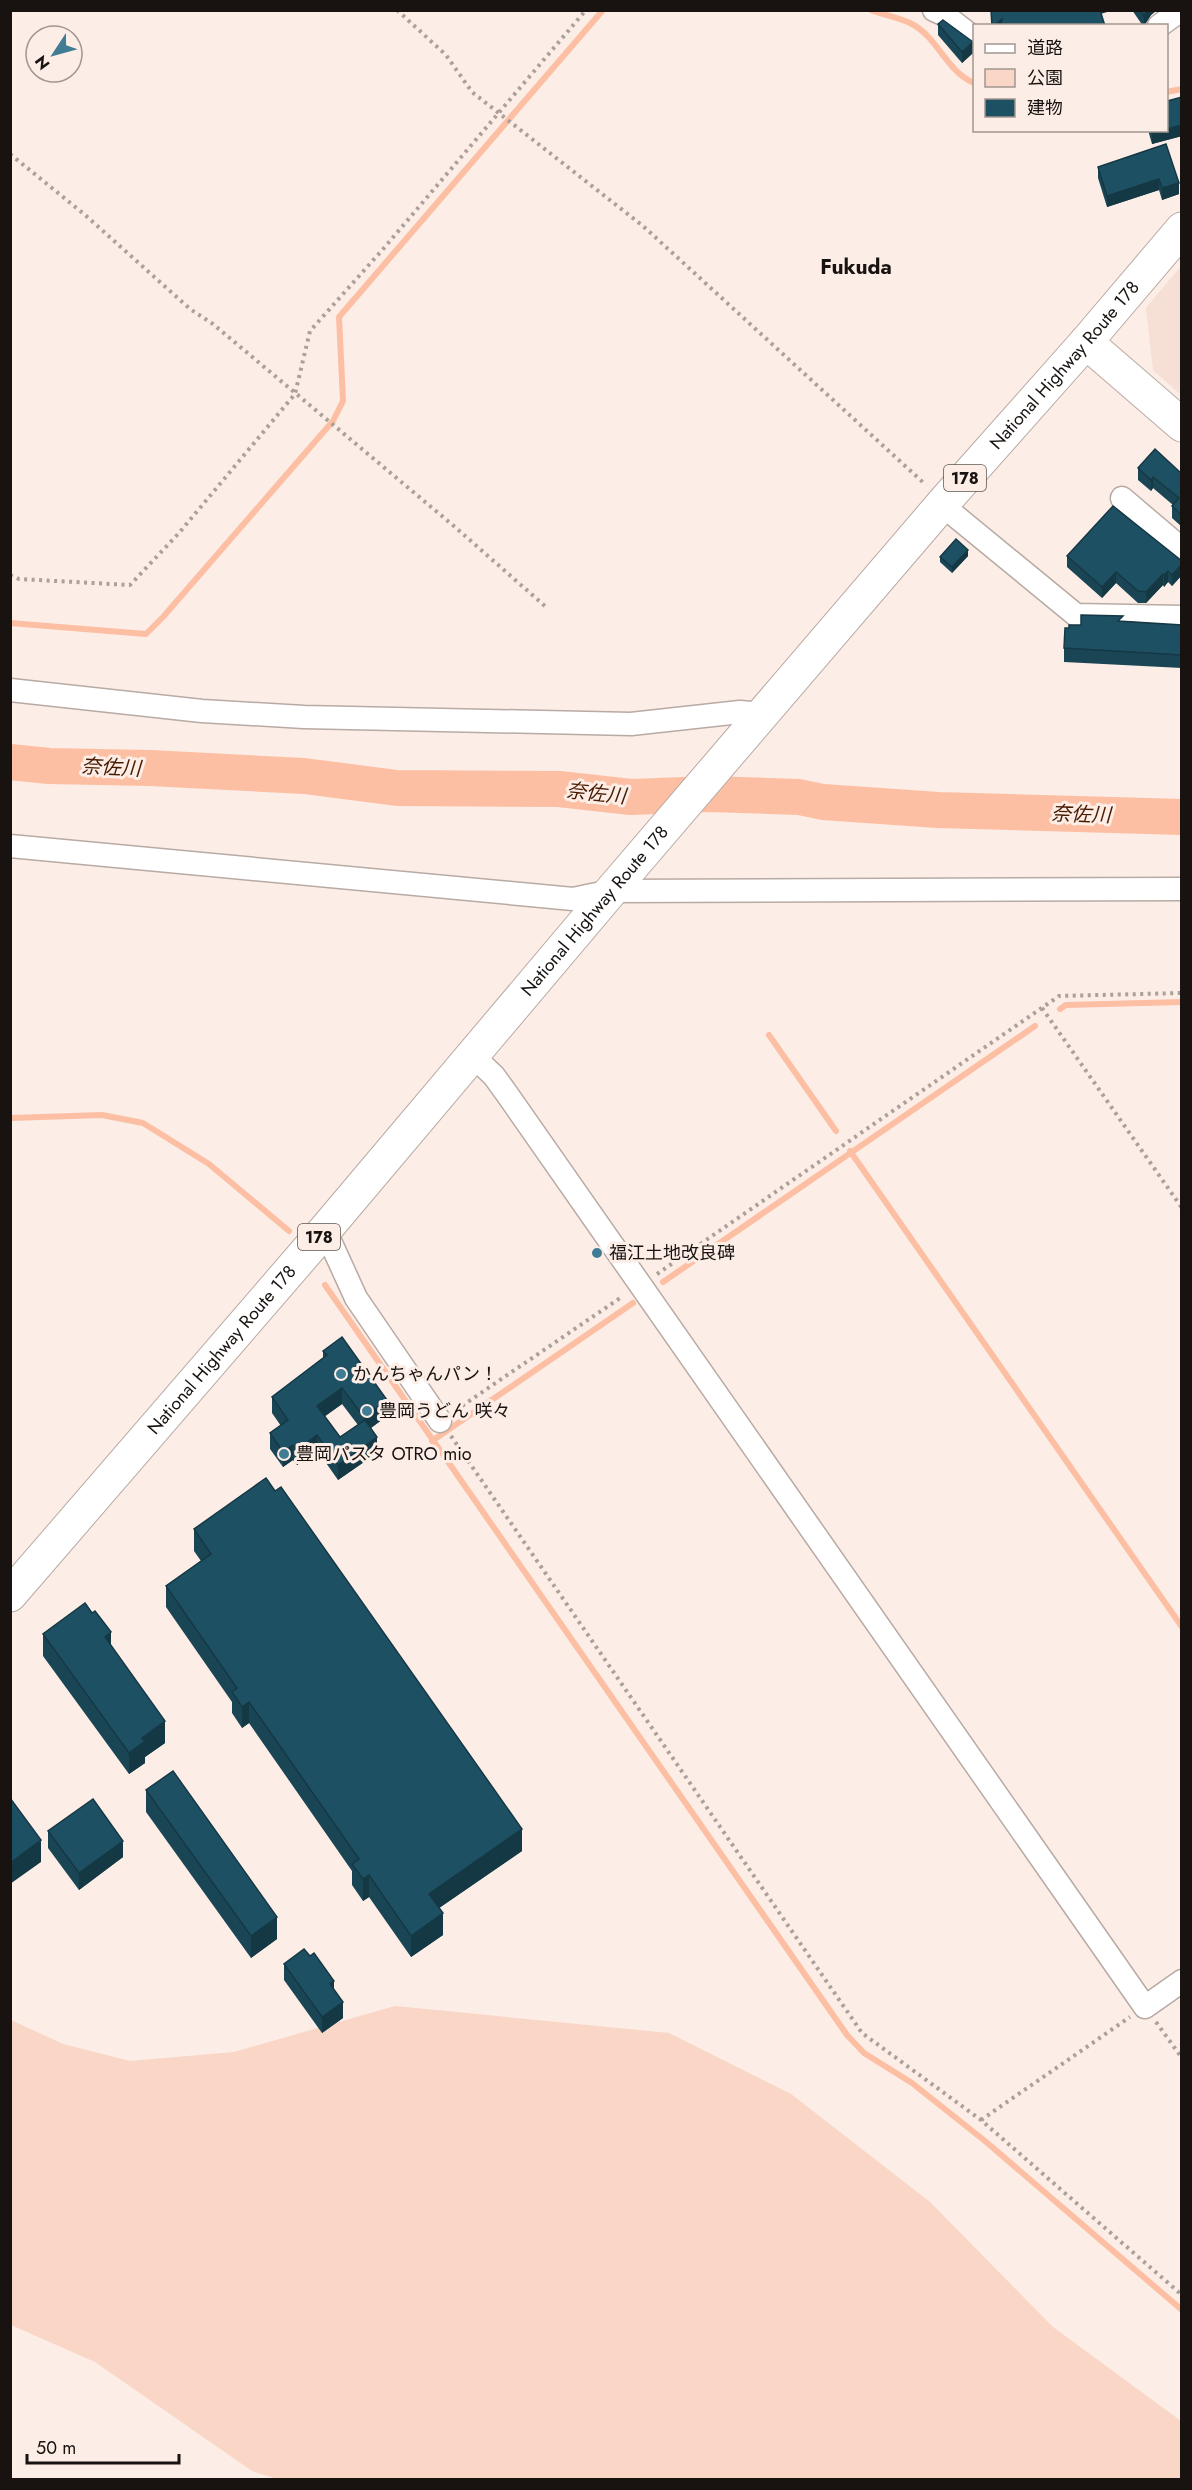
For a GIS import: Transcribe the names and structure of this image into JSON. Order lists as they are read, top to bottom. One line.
{"streets":{"main road":["National Highway Route 178","178"]},"districts":["Fukuda"],"water":["奈佐川"],"places":["福江土地改良碑","かんちゃんパン！","豊岡うどん 咲々","豊岡パスタ OTRO mio"],"legend":["道路","公園","建物"],"scale_bar":"50 m","north":"bottom left"}
